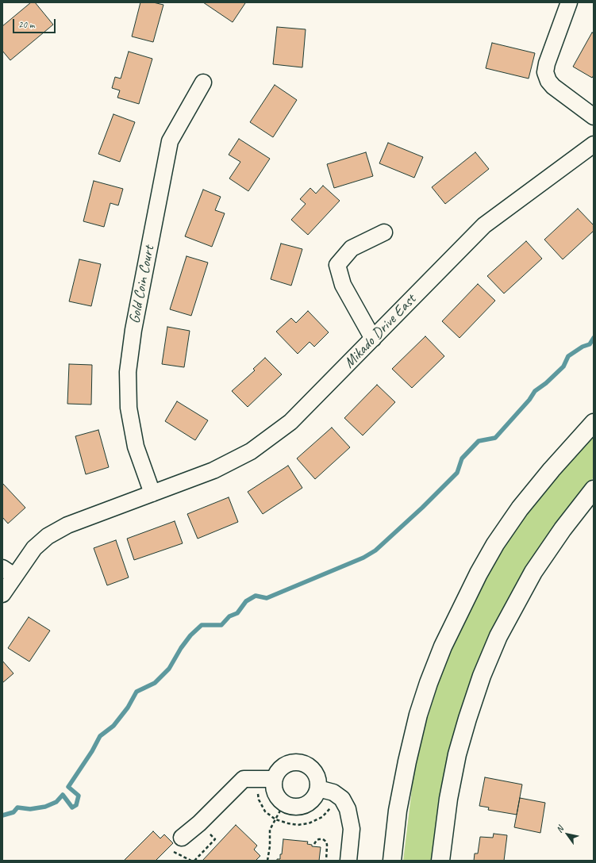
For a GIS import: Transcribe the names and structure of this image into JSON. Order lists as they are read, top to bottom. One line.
{"streets":{"street":["Gold Coin Court","Mikado Drive East"]},"crossings":[["Gold Coin Court","Mikado Drive East"]],"scale_bar":"20 m","north":"top left"}
